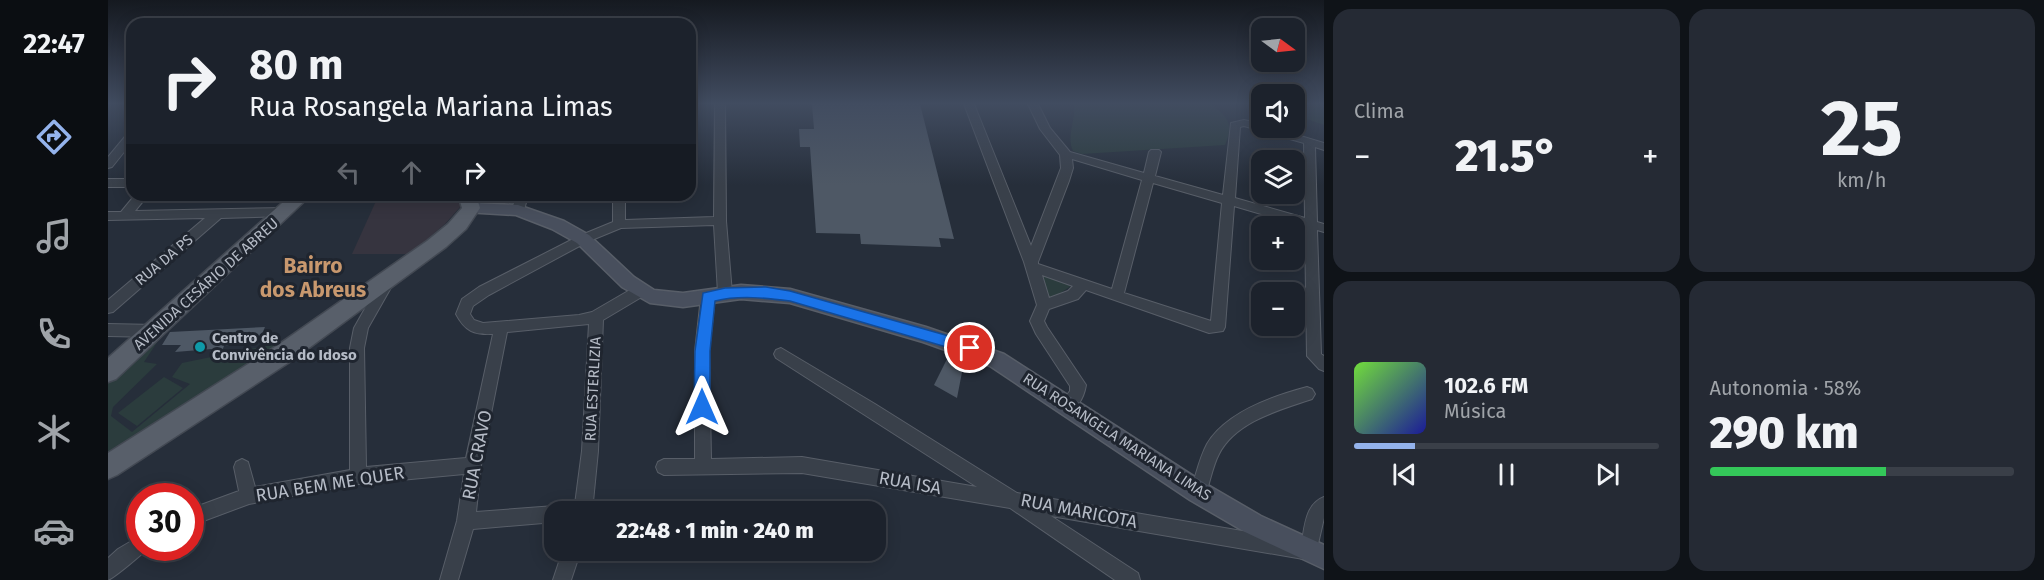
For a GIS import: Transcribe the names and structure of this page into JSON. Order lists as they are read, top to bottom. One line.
{"streets":{"main road":["AVENIDA CESÁRIO DE ABREU"],"street":["RUA DA PS","RUA ESTERLIZIA","RUA ROSANGELA MARIANA LIMAS","RUA CRAVO","RUA ISA","RUA BEM ME QUER","RUA MARICOTA"]},"crossings":[["RUA ESTERLIZIA","RUA ROSANGELA MARIANA LIMAS"],["RUA ROSANGELA MARIANA LIMAS","RUA MARICOTA"],["RUA CRAVO","RUA BEM ME QUER"],["RUA ISA","RUA MARICOTA"]],"districts":["Bairro dos Abreus"],"places":["Centro de Convivência do Idoso"],"north":"right","page":{"tabs":"22:47","tile":["Clima",["25","km/h"],["Autonomia · 58%","290 km"]],"map_buttons":["+","−"],"turn":["80 m","Rua Rosangela Mariana Limas"],"heat":["−","21.5°","+"],"song":["102.6 FM","Música"],"limit":"30","trip":"22:48 · 1 min · 240 m"}}
